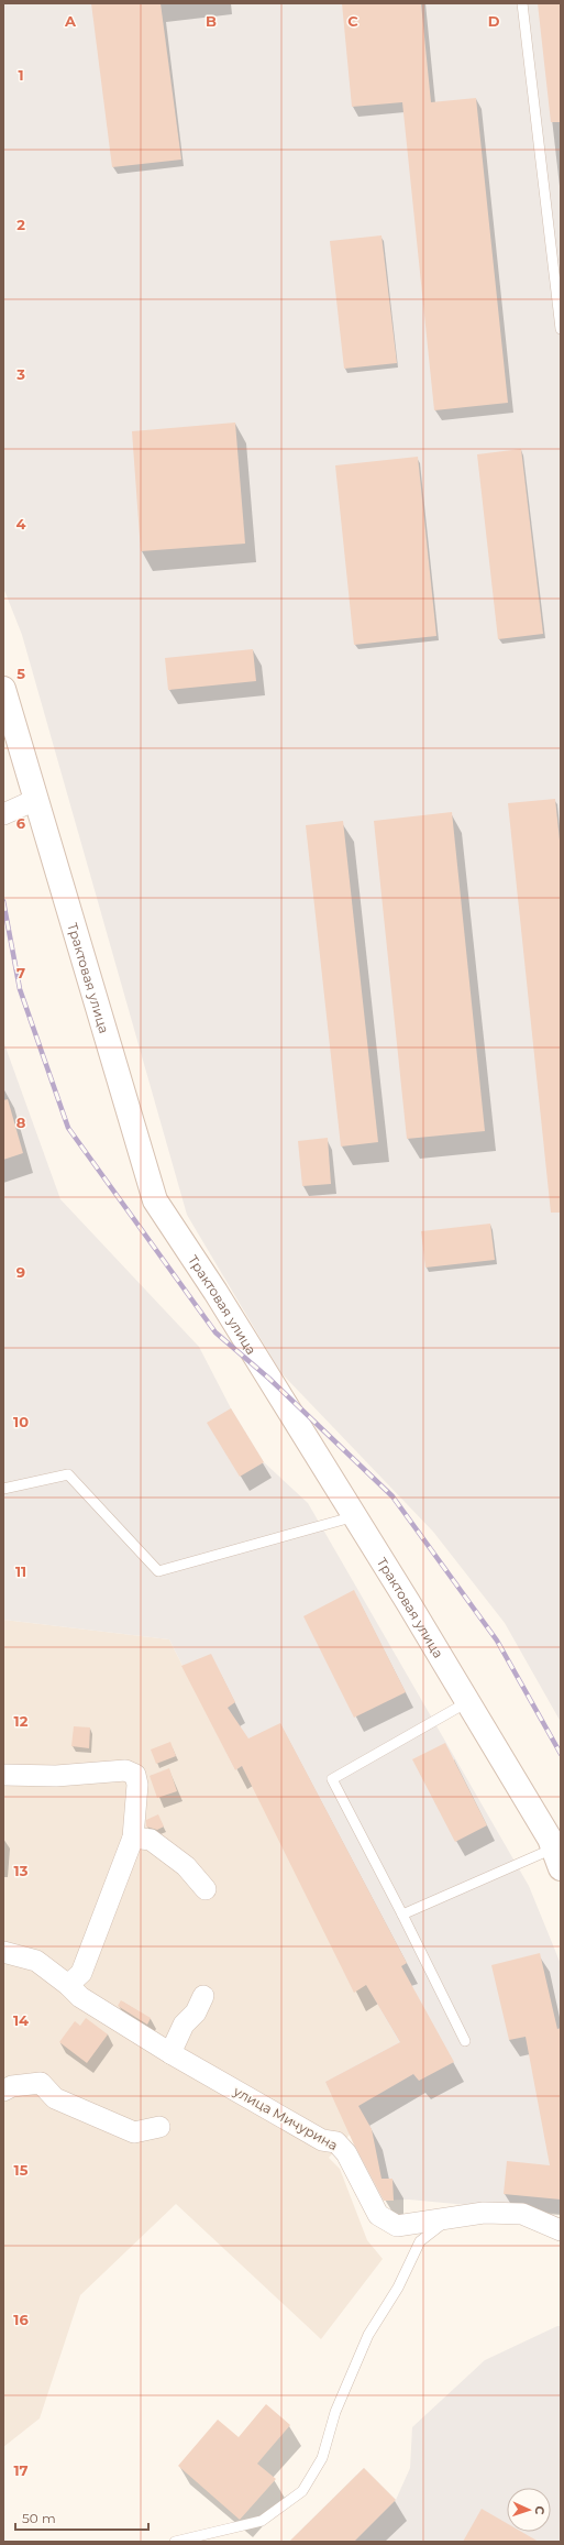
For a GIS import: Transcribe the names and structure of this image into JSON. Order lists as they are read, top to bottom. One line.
{"streets":{"main road":["Трактовая улица"],"street":["улица Мичурина"]},"scale_bar":"50 m","north":"right","grid":{"columns":["A","B","C","D"],"rows":["1","2","3","4","5","6","7","8","9","10","11","12","13","14","15","16","17"]}}
